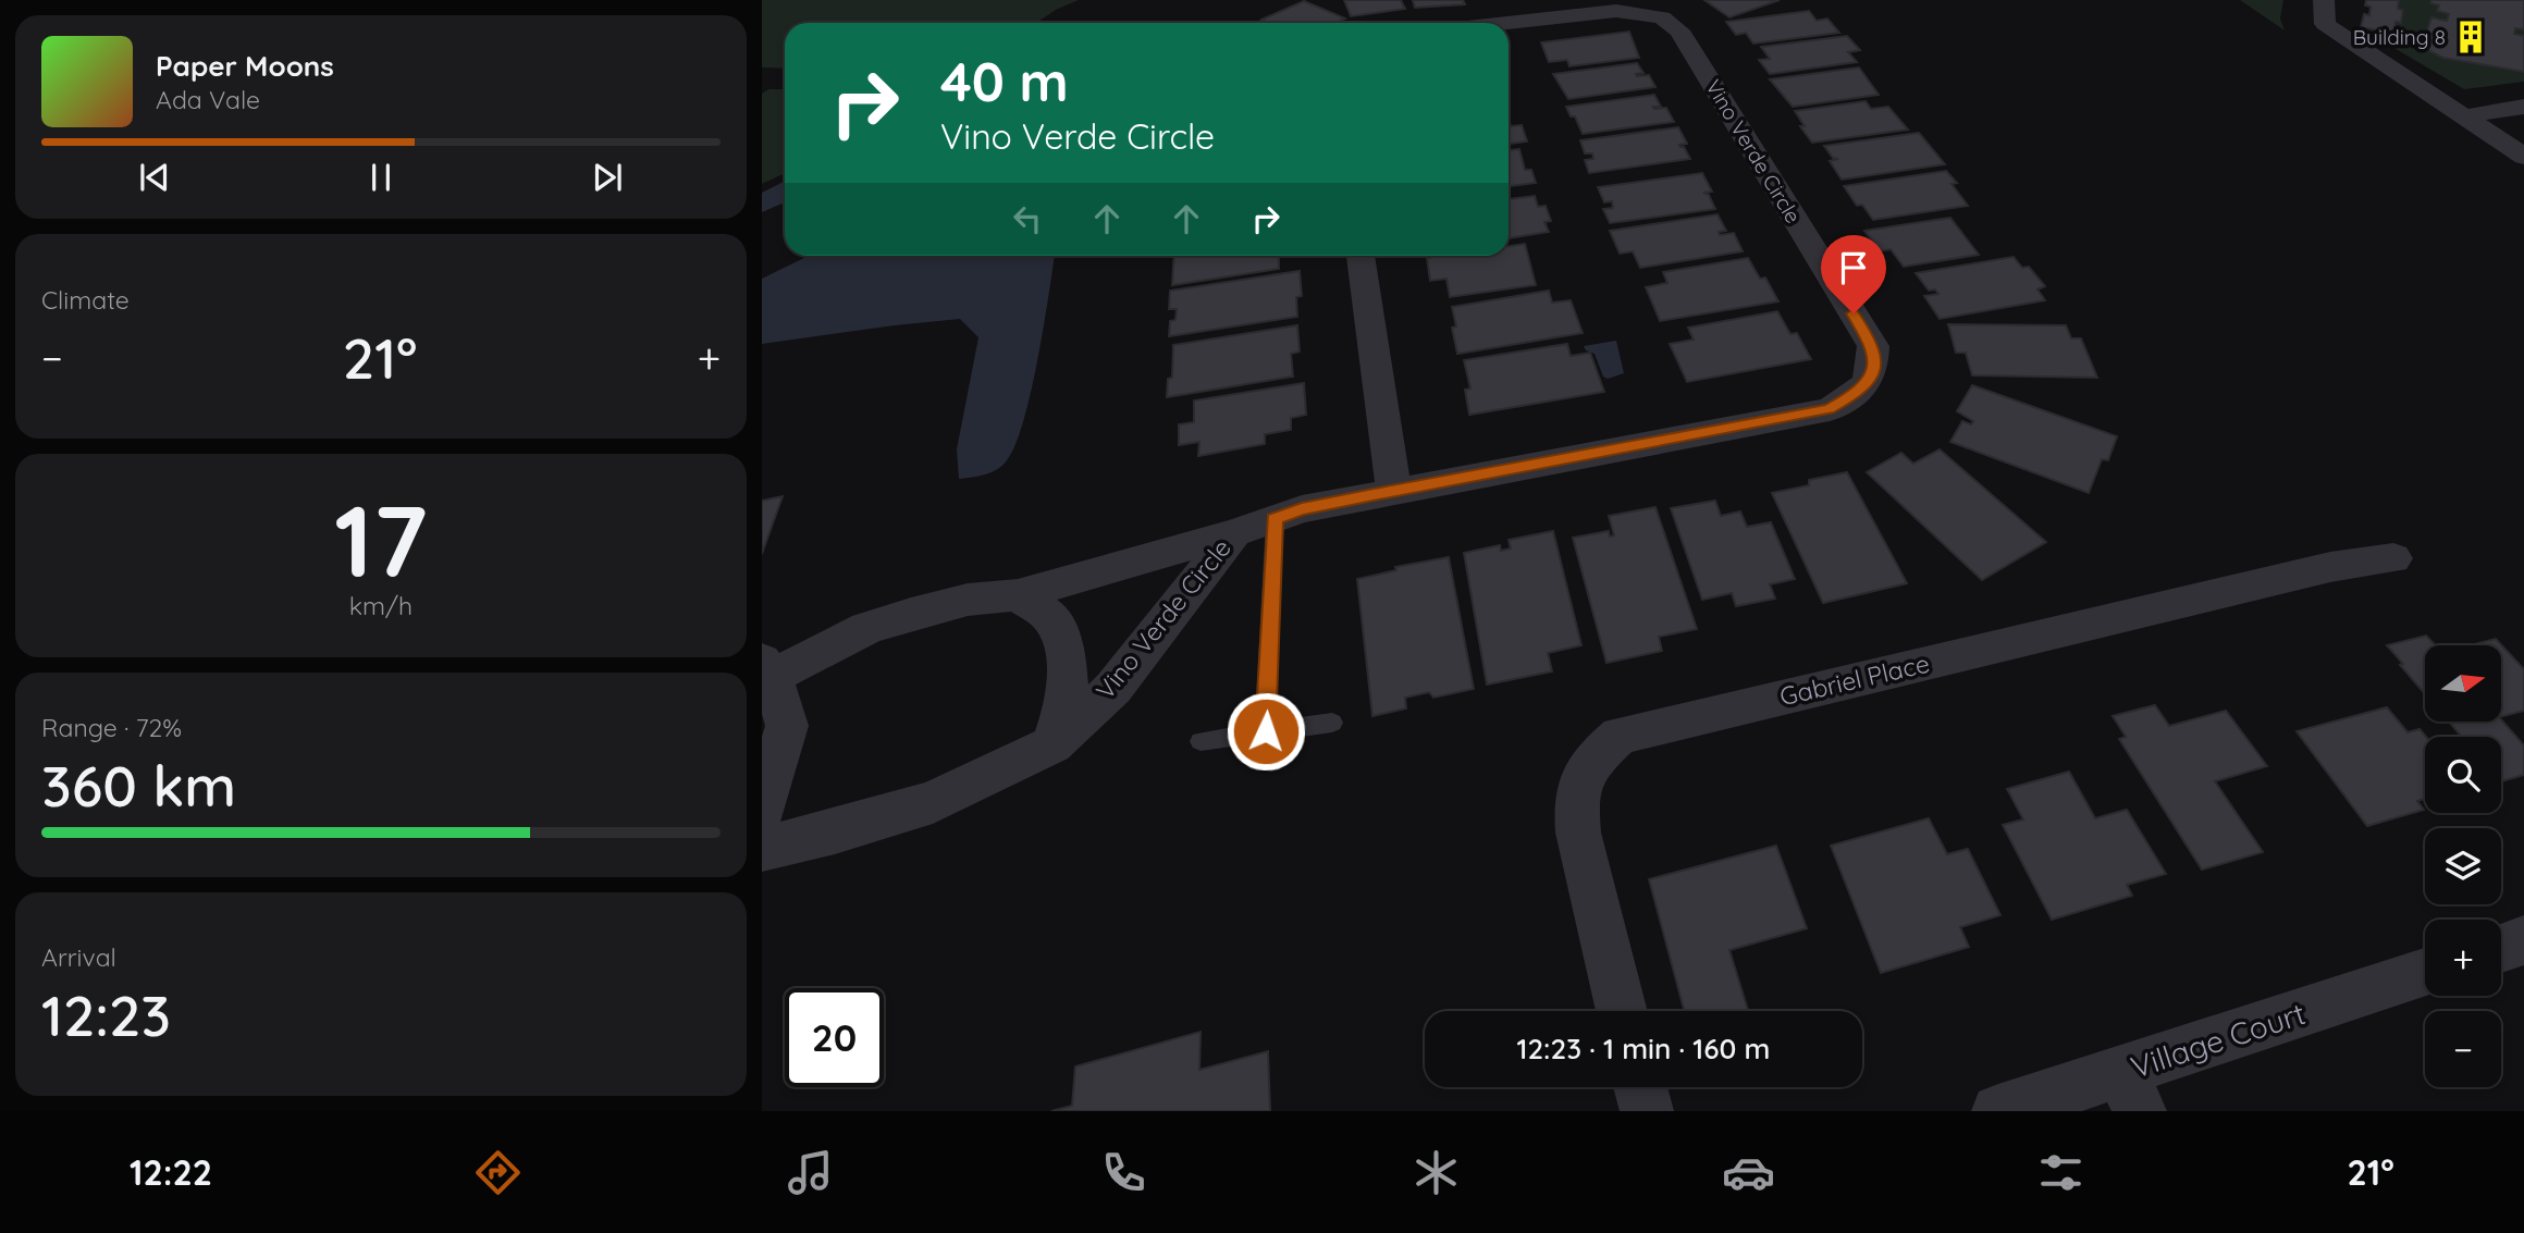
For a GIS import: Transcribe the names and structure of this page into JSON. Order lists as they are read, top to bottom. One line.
{"streets":{"street":["Vino Verde Circle","Gabriel Place","Village Court"]},"places":{"building":["Building 8"]},"north":"right","page":{"turn":["40 m","Vino Verde Circle"],"song":["Paper Moons","Ada Vale"],"tile":["Climate",["17","km/h"],["Range · 72%","360 km"],["Arrival","12:23"]],"heat":["−","21°","+"],"map_buttons":["+","−"],"limit":"20","trip":"12:23 · 1 min · 160 m","tabs":["12:22","21°"]}}
